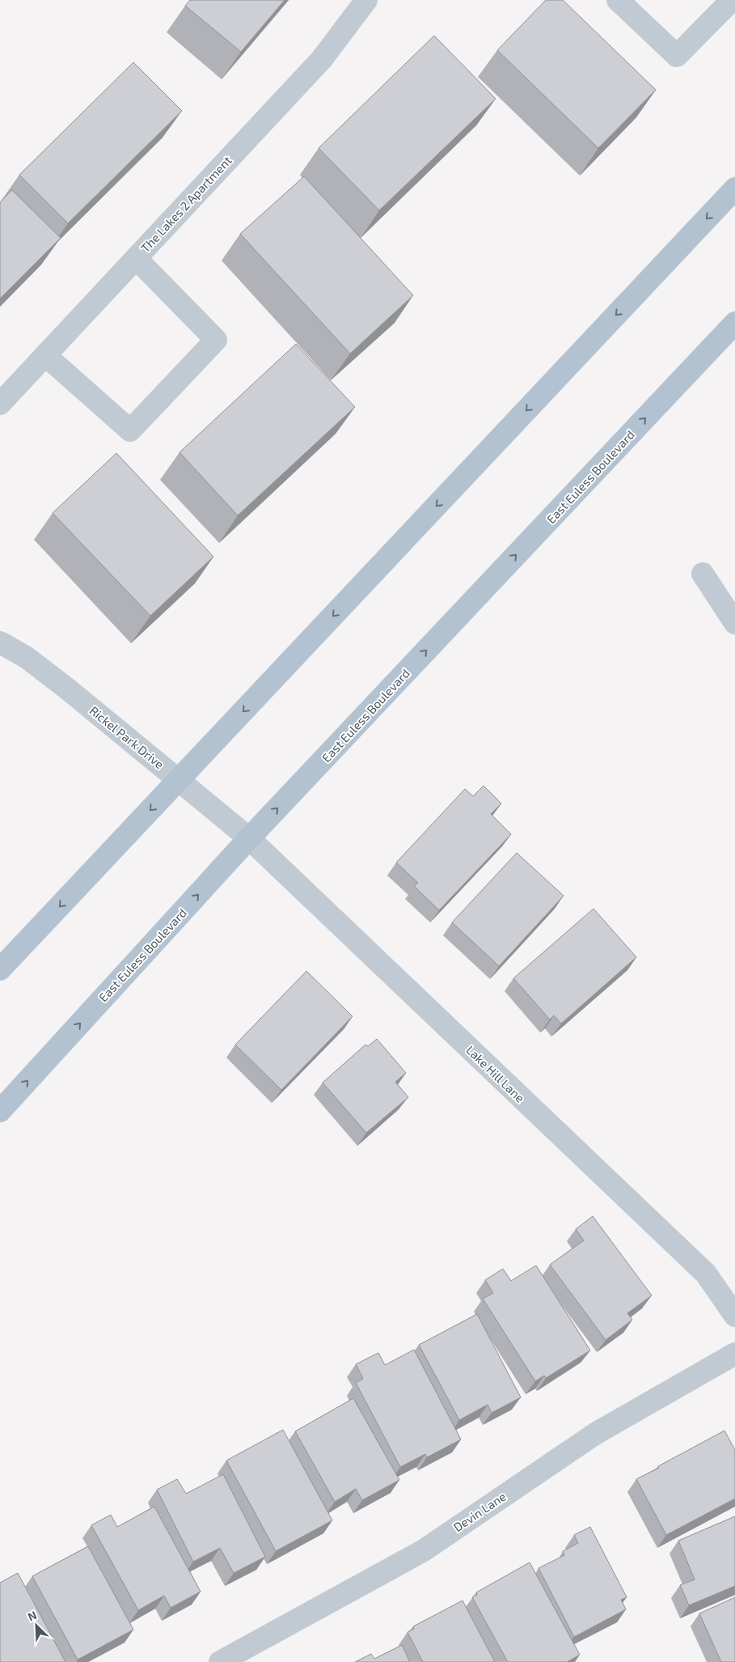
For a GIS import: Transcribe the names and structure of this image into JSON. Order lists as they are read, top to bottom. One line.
{"streets":{"main road":["East Euless Boulevard"],"street":["The Lakes 2 Apartment","Rickel Park Drive","Lake Hill Lane","Devin Lane"]},"crossings":[["East Euless Boulevard","Rickel Park Drive"],["East Euless Boulevard","Lake Hill Lane"],["Rickel Park Drive","Lake Hill Lane"]],"north":"top left"}
